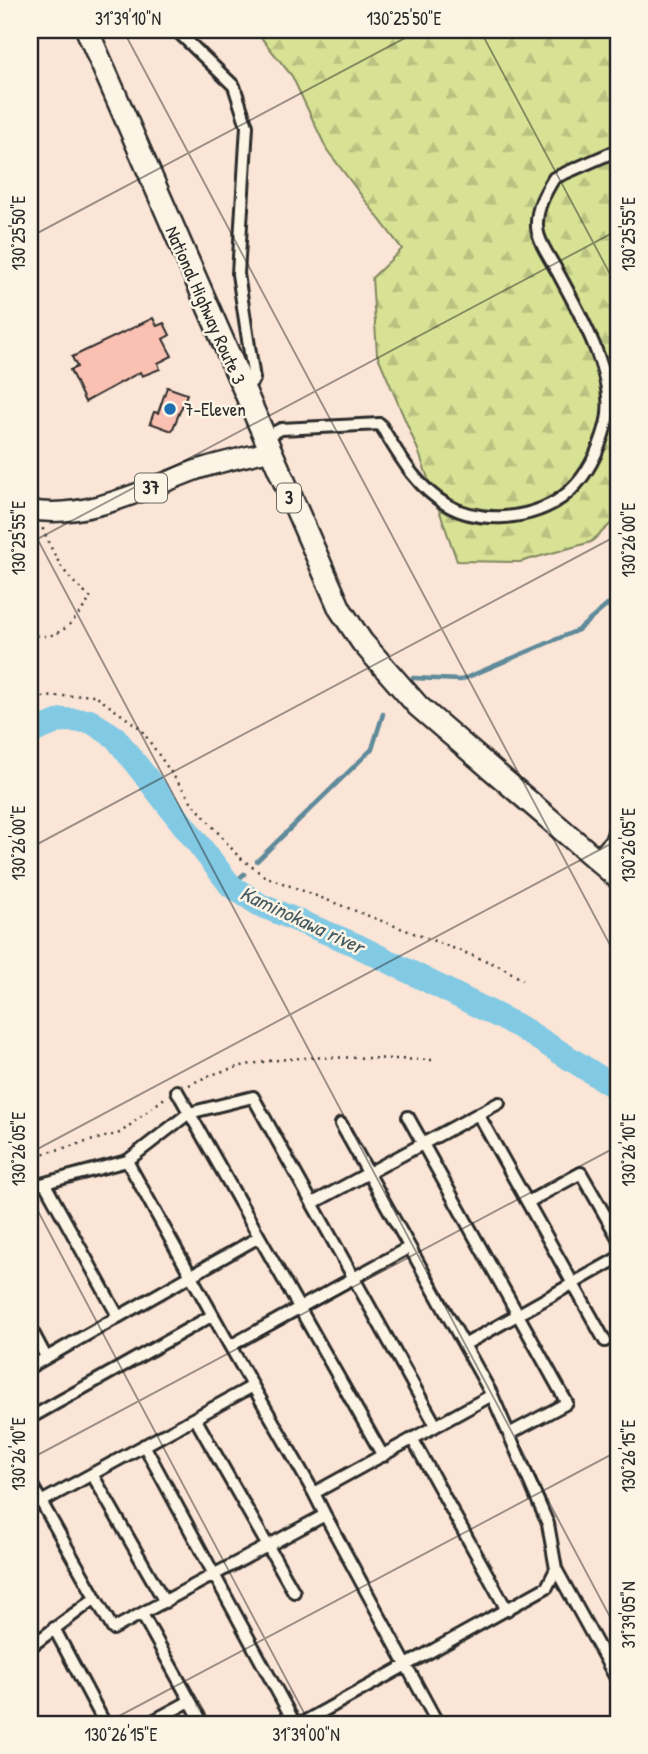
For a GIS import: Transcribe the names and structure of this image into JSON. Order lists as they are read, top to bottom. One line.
{"streets":{"highway":["National Highway Route 3","3"],"main road":["37"]},"crossings":[["National Highway Route 3","37"]],"water":["Kaminokawa river"],"places":["7-Eleven"],"coordinates":["31°39'10\"N","130°25'50\"E","130°25'55\"E","130°26'00\"E","130°26'05\"E","130°26'10\"E","130°26'15\"E","31°39'05\"N","31°39'00\"N"]}
